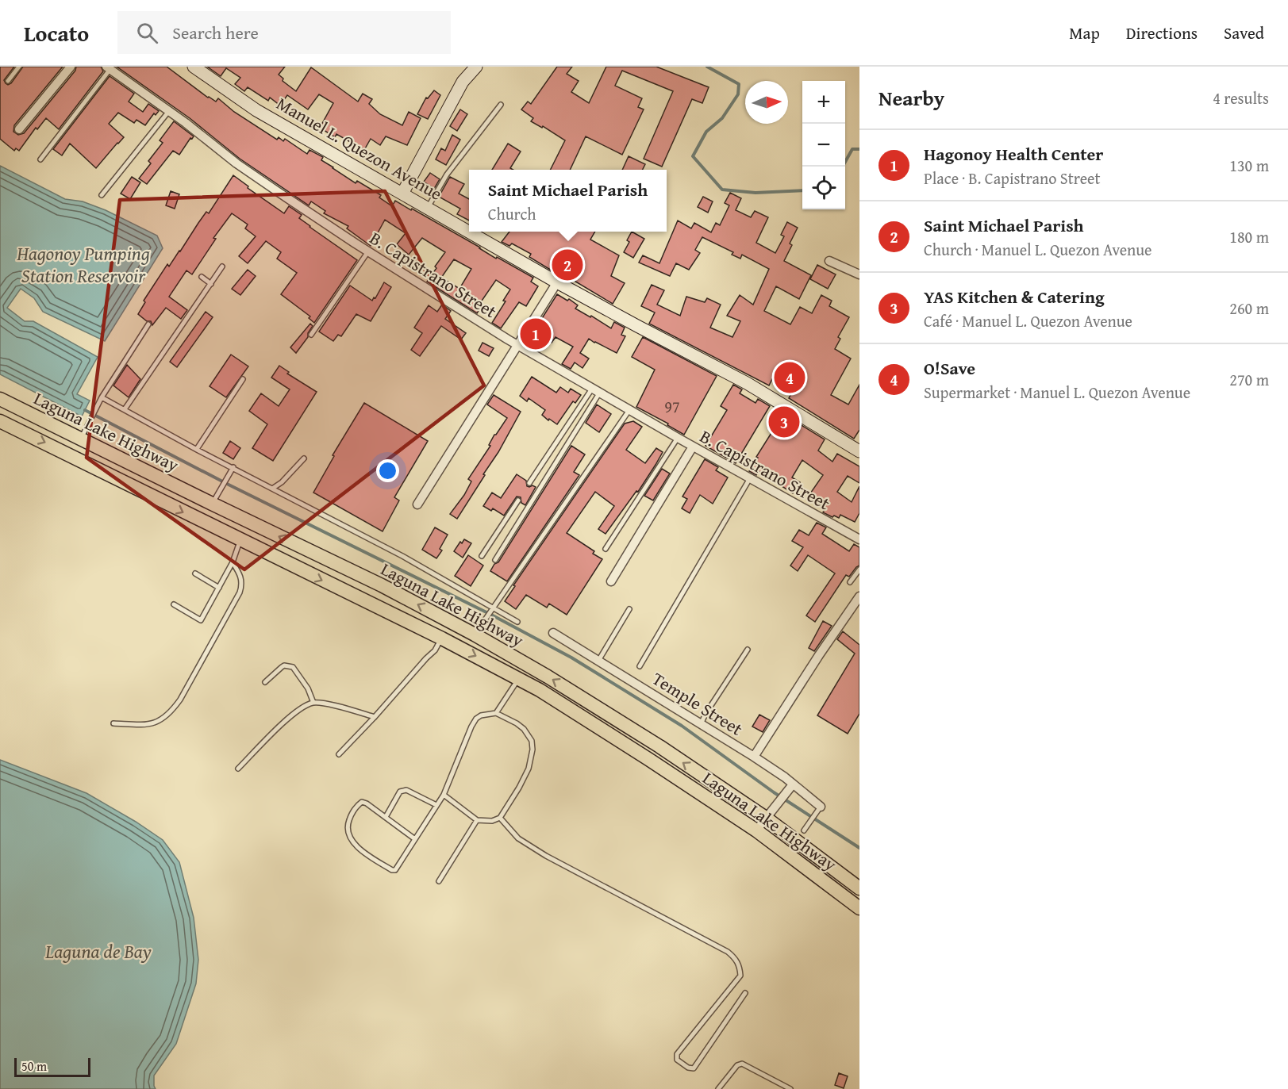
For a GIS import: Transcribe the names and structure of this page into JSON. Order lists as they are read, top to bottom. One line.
{"streets":{"main road":["Manuel L. Quezon Avenue","Laguna Lake Highway"],"street":["B. Capistrano Street","Temple Street"]},"water":["Hagonoy Pumping Station Reservoir","Laguna de Bay"],"house_numbers":["97"],"scale_bar":"50 m","north":"right","page":{"header":"Locato","search":"Search here","nav":["Map","Directions","Saved"],"heading":["Nearby","4 results"],"map_buttons":["+","−"],"list":[{"mark":"1","name":"Hagonoy Health Center","note":"Place · B. Capistrano Street","value":"130 m"},{"mark":"2","name":"Saint Michael Parish","note":"Church · Manuel L. Quezon Avenue","value":"180 m"},{"mark":"3","name":"YAS Kitchen & Catering","note":"Café · Manuel L. Quezon Avenue","value":"260 m"},{"mark":"4","name":"O!Save","note":"Supermarket · Manuel L. Quezon Avenue","value":"270 m"}],"popup":["Saint Michael Parish","Church"],"pins":["2","1","4","3"],"scale":"50 m"}}
